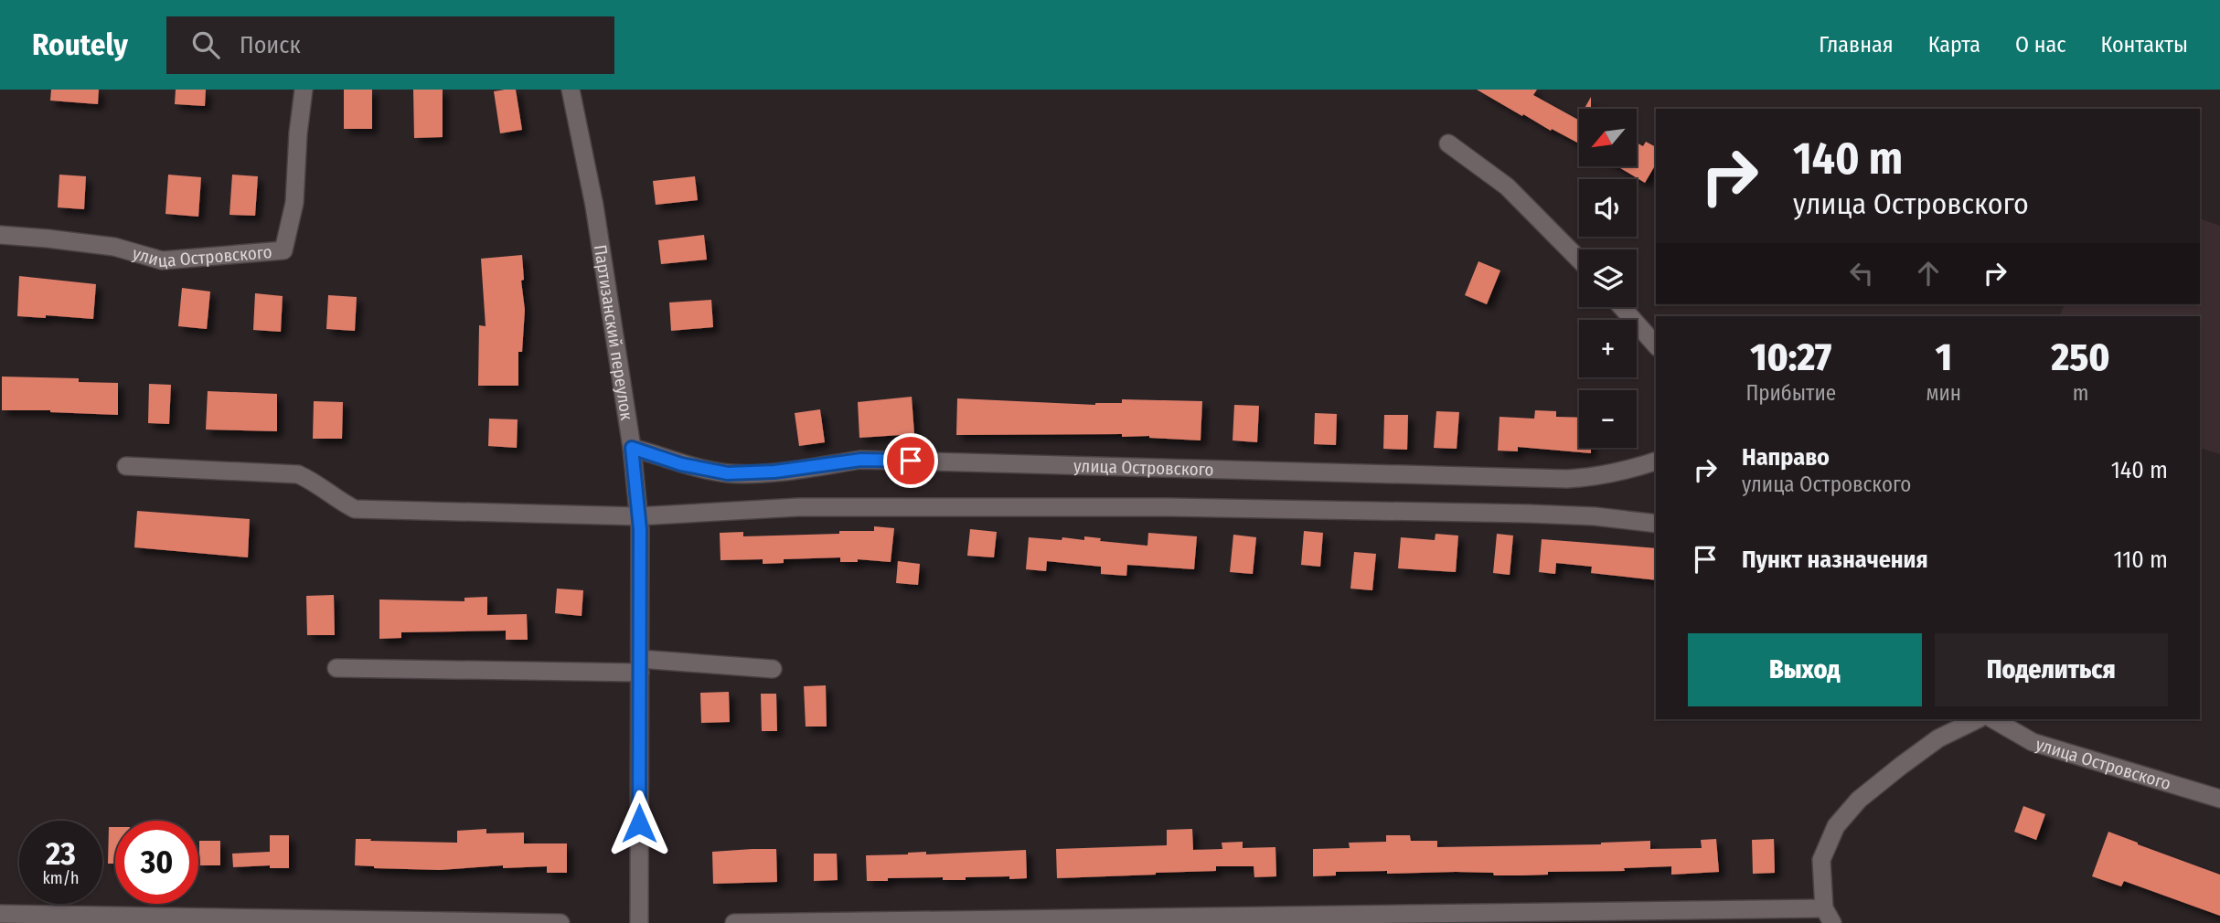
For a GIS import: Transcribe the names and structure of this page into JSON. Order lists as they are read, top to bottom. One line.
{"streets":{"street":["улица Островского","Партизанский переулок"]},"crossings":[["улица Островского","Партизанский переулок"]],"north":"bottom left","page":{"header":"Routely","search":"Поиск","nav":["Главная","Карта","О нас","Контакты"],"map_buttons":["+","−"],"turn":["140 m","улица Островского"],"eta":["10:27","Прибытие","1","мин","250","m"],"list":[{"name":"Направо","note":"улица Островского","value":"140 m"},{"name":"Пункт назначения","value":"110 m"}],"buttons":["Выход","Поделиться"],"speed":"23 km/h","limit":"30"}}
